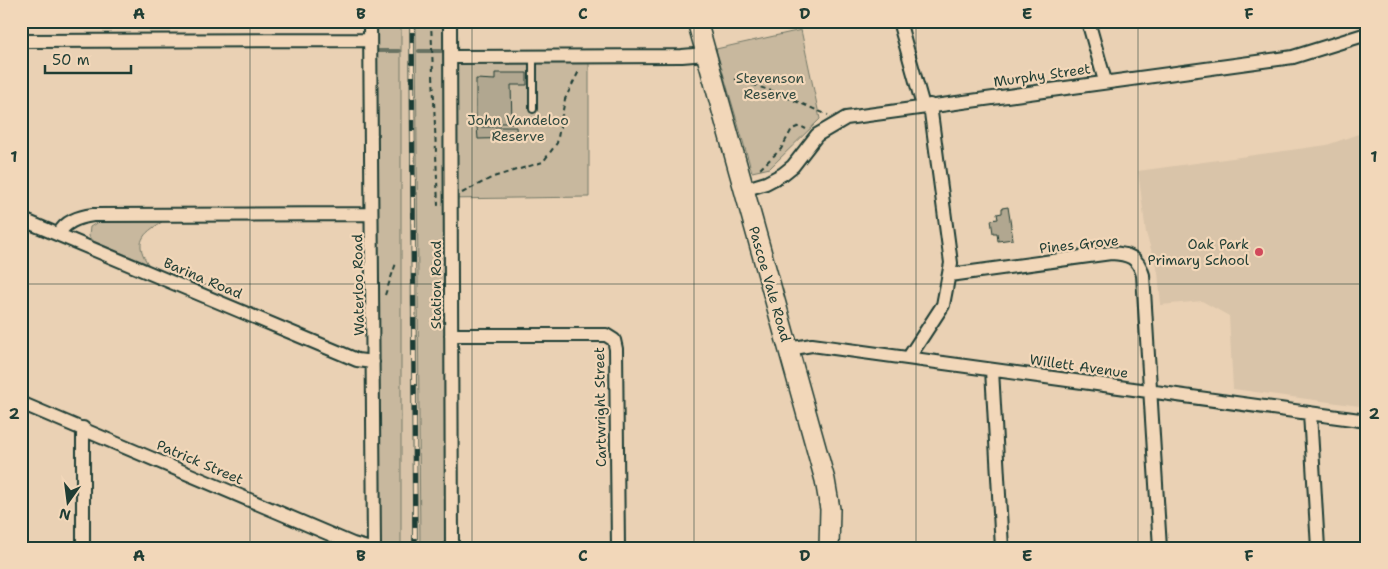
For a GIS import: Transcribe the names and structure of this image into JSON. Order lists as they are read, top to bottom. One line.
{"streets":{"main road":["Pascoe Vale Road"],"street":["Murphy Street","Pines Grove","Barina Road","Waterloo Road","Station Road","Willett Avenue","Cartwright Street","Patrick Street"]},"crossings":[["Murphy Street","Pascoe Vale Road"],["Pines Grove","Willett Avenue"],["Barina Road","Waterloo Road"],["Pascoe Vale Road","Willett Avenue"],["Station Road","Cartwright Street"]],"parks":["Stevenson Reserve","John Vandeloo Reserve"],"places":["Oak Park Primary School"],"scale_bar":"50 m","north":"bottom","grid":{"columns":["A","B","C","D","E","F"],"rows":["1","2"]}}
